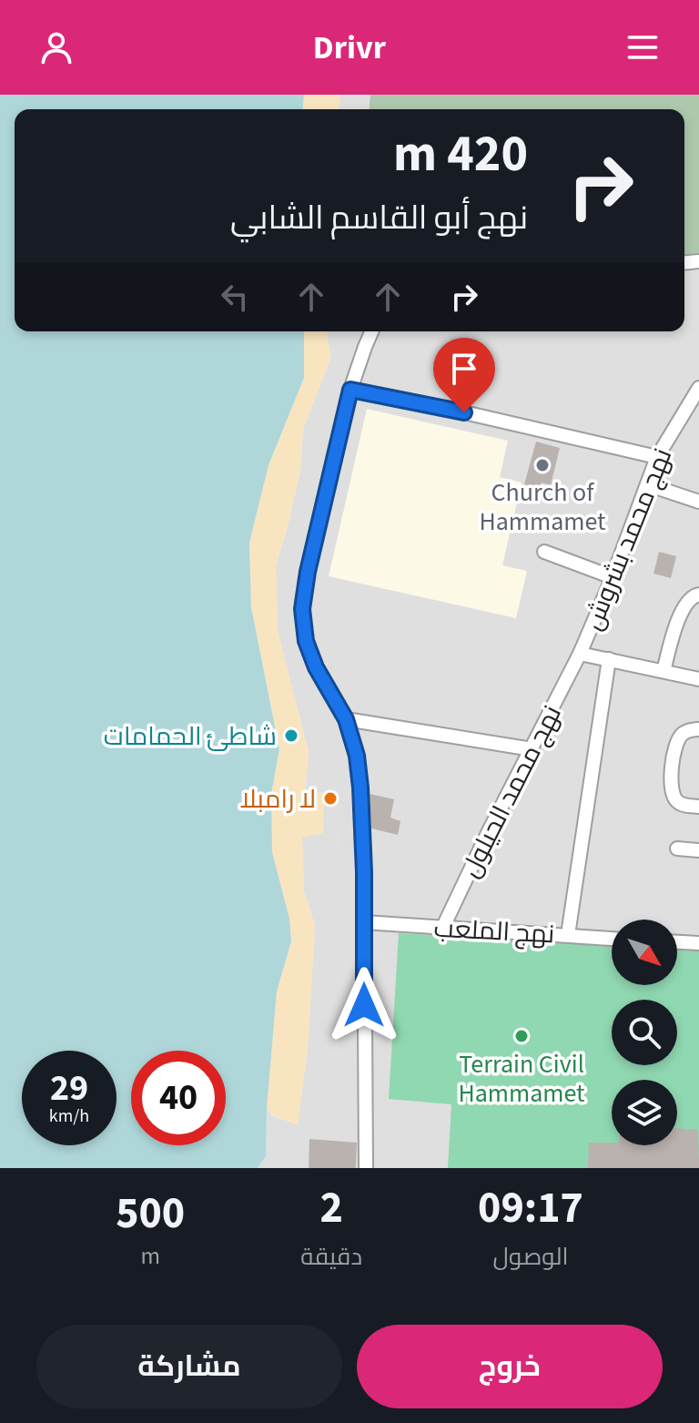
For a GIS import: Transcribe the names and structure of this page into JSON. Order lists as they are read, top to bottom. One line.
{"streets":{"street":["نهج محمد بشروش","نهج محمد الحيلول","نهج الملعب"]},"crossings":[["نهج محمد بشروش","نهج محمد الحيلول"],["نهج محمد الحيلول","نهج الملعب"]],"places":["Church of Hammamet","شاطئ الحمامات","لا رامبلا","Terrain Civil Hammamet"],"north":"bottom right","page":{"header":"Drivr","turn":["420 m","نهج أبو القاسم الشابي"],"speed":"29 km/h","limit":"40","eta":["09:17","الوصول","2","دقيقة","500","m"],"buttons":["خروج","مشاركة"]}}
